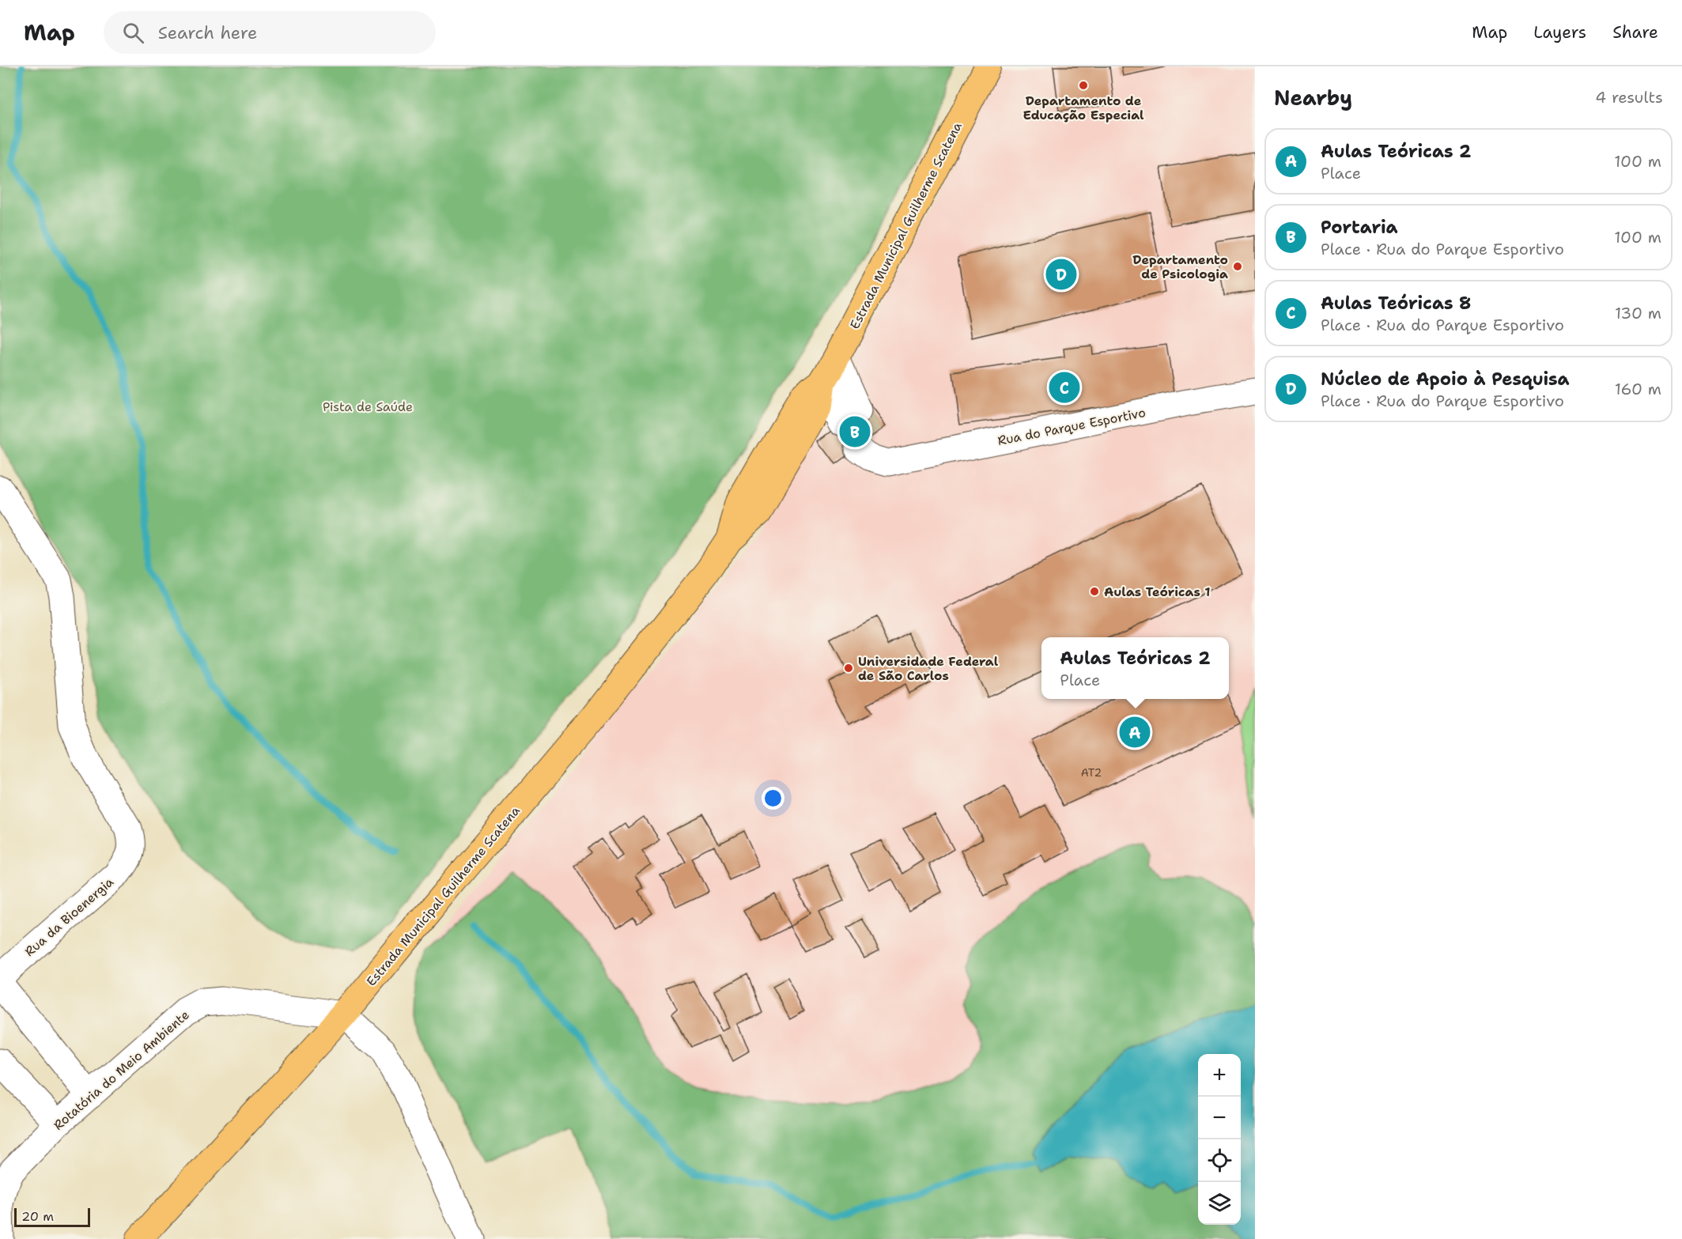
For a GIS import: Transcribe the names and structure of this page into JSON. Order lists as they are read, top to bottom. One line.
{"streets":{"main road":["Estrada Municipal Guilherme Scatena"],"street":["Rua do Parque Esportivo","Rua da Bioenergia","Rotatória do Meio Ambiente"]},"crossings":[["Estrada Municipal Guilherme Scatena","Rotatória do Meio Ambiente"]],"parks":["Pista de Saúde"],"places":["Departamento de Educação Especial","Departamento de Psicologia","Aulas Teóricas 1","Universidade Federal de São Carlos"],"house_numbers":["AT2"],"scale_bar":"20 m","page":{"header":"Map","search":"Search here","nav":["Map","Layers","Share"],"heading":["Nearby","4 results"],"list":[{"mark":"A","name":"Aulas Teóricas 2","note":"Place","value":"100 m"},{"mark":"B","name":"Portaria","note":"Place · Rua do Parque Esportivo","value":"100 m"},{"mark":"C","name":"Aulas Teóricas 8","note":"Place · Rua do Parque Esportivo","value":"130 m"},{"mark":"D","name":"Núcleo de Apoio à Pesquisa","note":"Place · Rua do Parque Esportivo","value":"160 m"}],"pins":["D","C","B","A"],"popup":["Aulas Teóricas 2","Place"],"map_buttons":["+","−"],"scale":"20 m"}}
